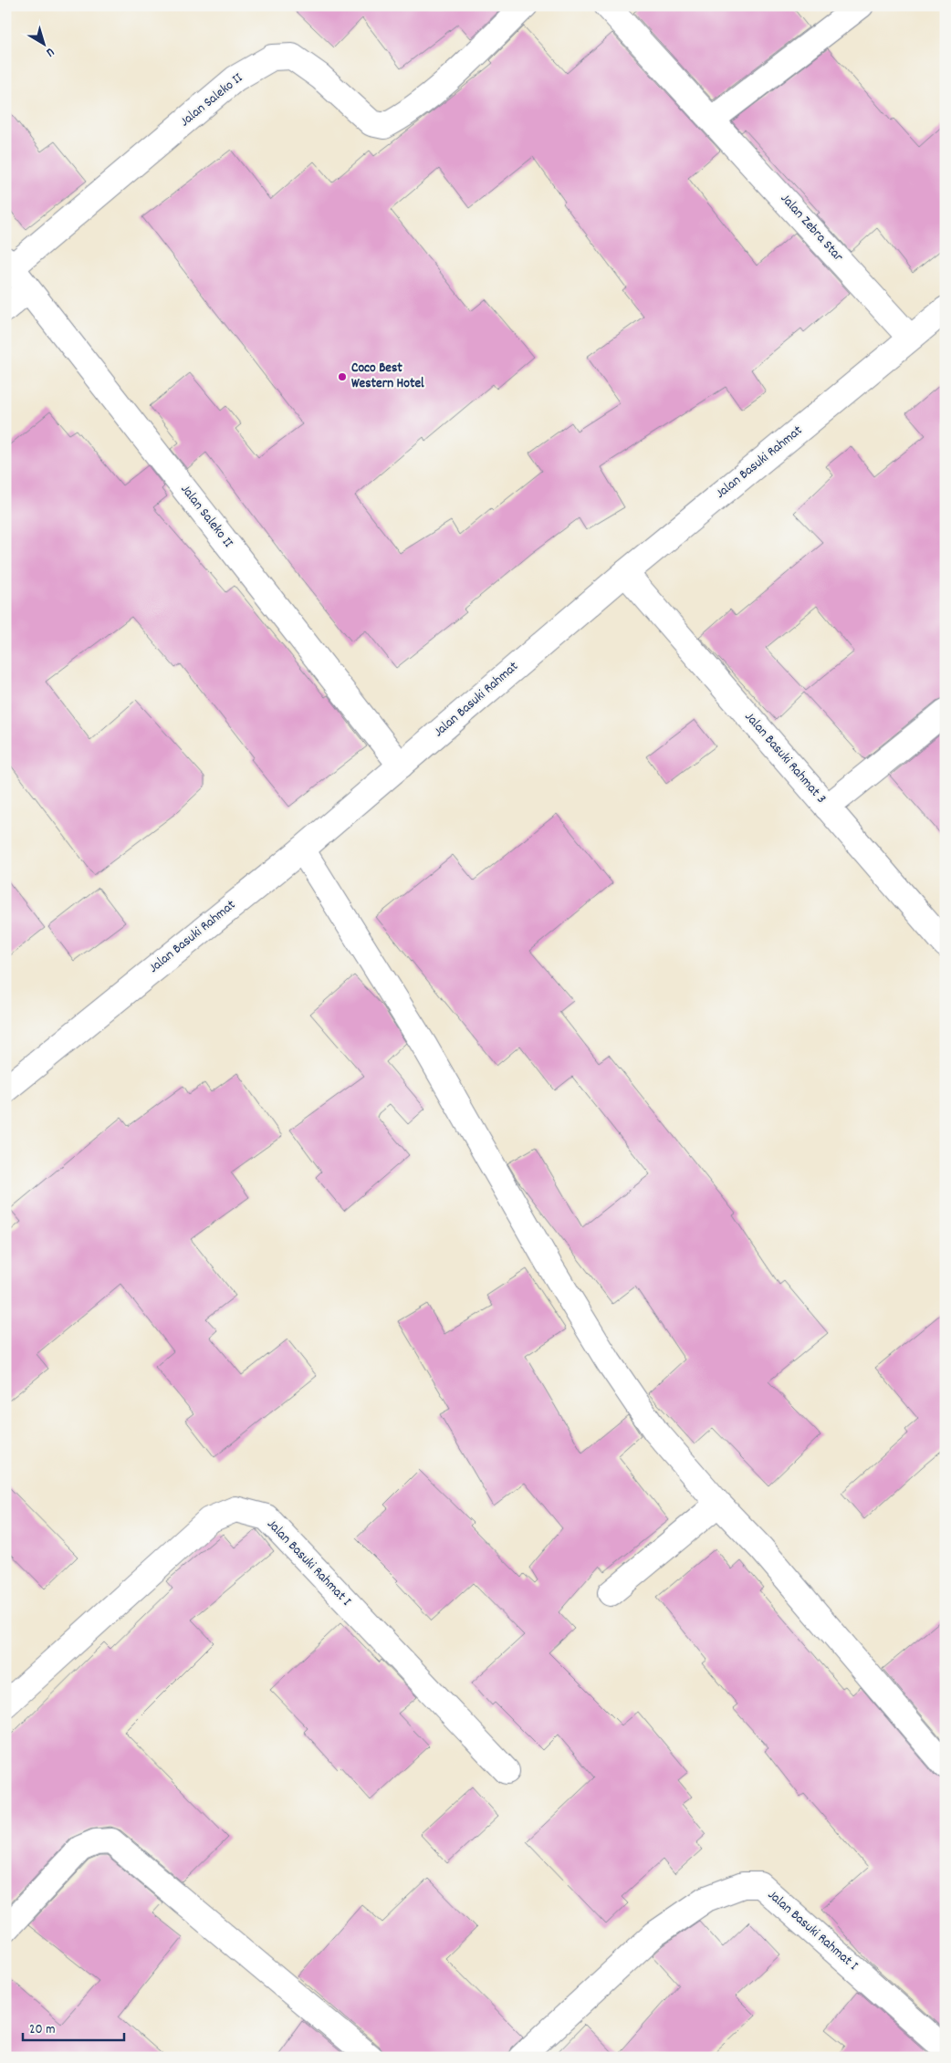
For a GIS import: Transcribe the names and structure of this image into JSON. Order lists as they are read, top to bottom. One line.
{"streets":{"main road":["Jalan Saleko II","Jalan Zebra Star","Jalan Basuki Rahmat","Jalan Basuki Rahmat 3","Jalan Basuki Rahmat I"]},"crossings":[["Jalan Saleko II","Jalan Basuki Rahmat"],["Jalan Zebra Star","Jalan Basuki Rahmat"],["Jalan Basuki Rahmat","Jalan Basuki Rahmat 3"]],"places":["Coco Best Western Hotel"],"scale_bar":"20 m","north":"bottom right"}
